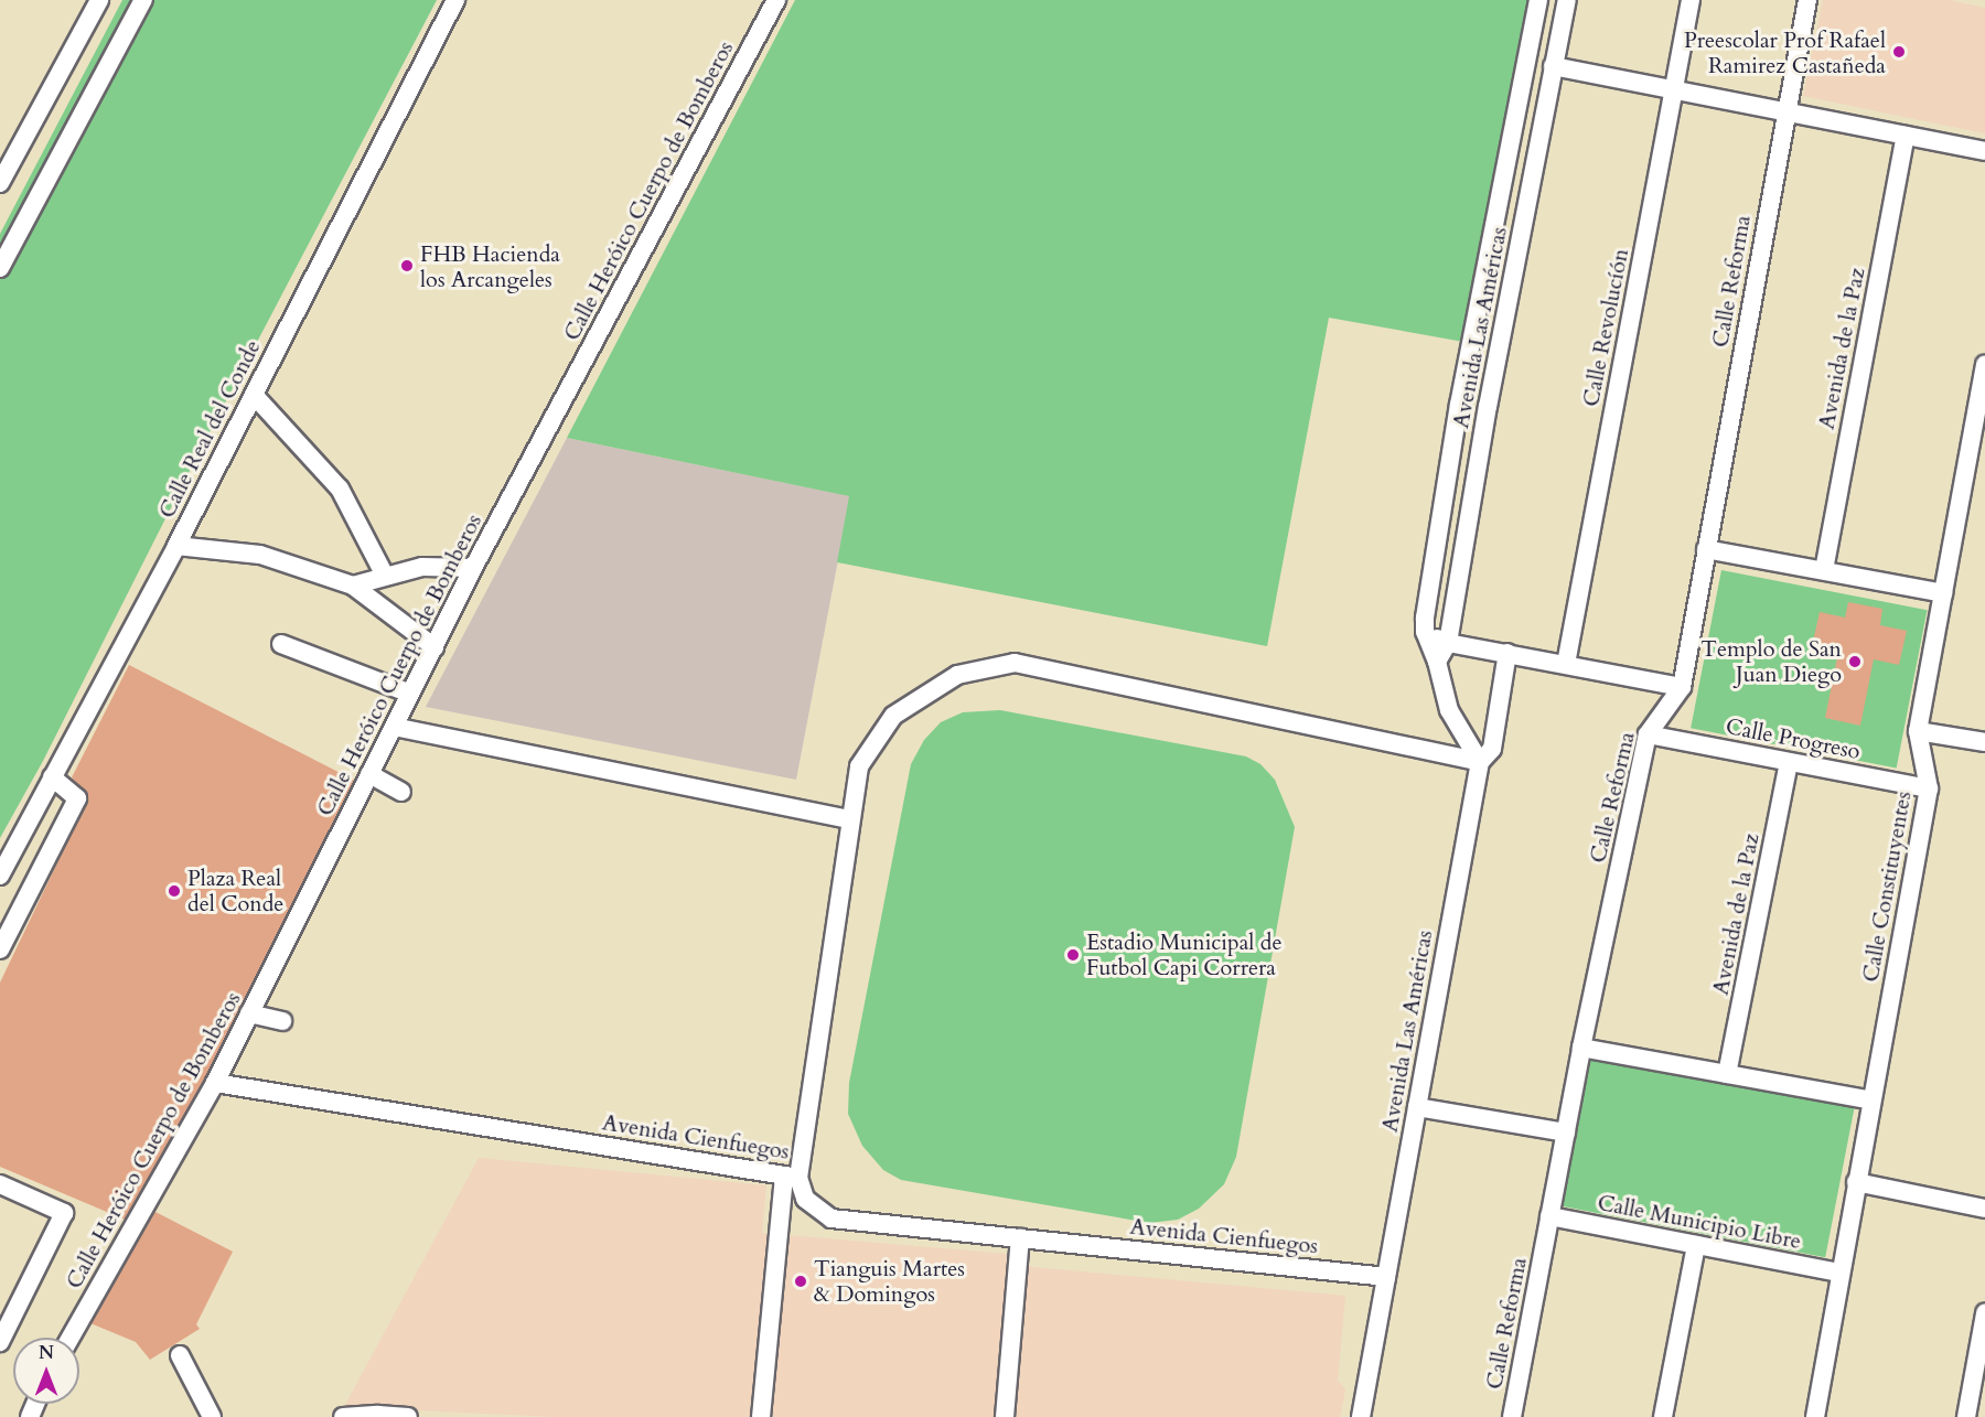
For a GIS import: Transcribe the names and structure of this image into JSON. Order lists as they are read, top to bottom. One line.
{"streets":{"street":["Calle Heróico Cuerpo de Bomberos","Calle Reforma","Avenida Las Américas","Calle Revolucíón","Avenida de la Paz","Calle Real del Conde","Calle Progreso","Calle Constituyentes","Avenida Cienfuegos","Calle Municipio Libre"]},"crossings":[["Calle Heróico Cuerpo de Bomberos","Avenida Cienfuegos"],["Calle Reforma","Calle Progreso"],["Calle Reforma","Calle Municipio Libre"],["Avenida Las Américas","Avenida Cienfuegos"],["Avenida de la Paz","Calle Progreso"],["Calle Progreso","Calle Constituyentes"],["Calle Constituyentes","Calle Municipio Libre"]],"places":["Preescolar Prof Rafael Ramirez Castañeda","FHB Hacienda los Arcangeles","Templo de San Juan Diego","Plaza Real del Conde","Estadio Municipal de Futbol Capi Correra","Tianguis Martes & Domingos"],"north":"top"}
